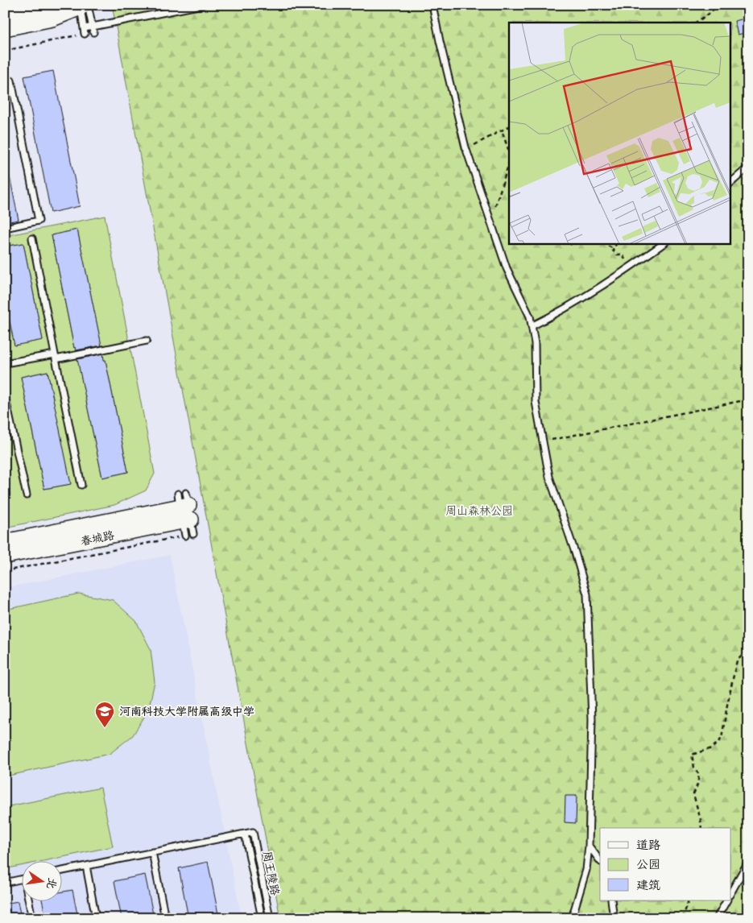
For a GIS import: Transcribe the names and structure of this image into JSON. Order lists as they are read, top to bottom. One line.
{"streets":{"street":["春城路"],"lane":["周王陵路"]},"parks":["周山森林公园"],"places":{"school or university":["河南科技大学附属高级中学"]},"legend":["道路","公园","建筑"],"north":"right"}
